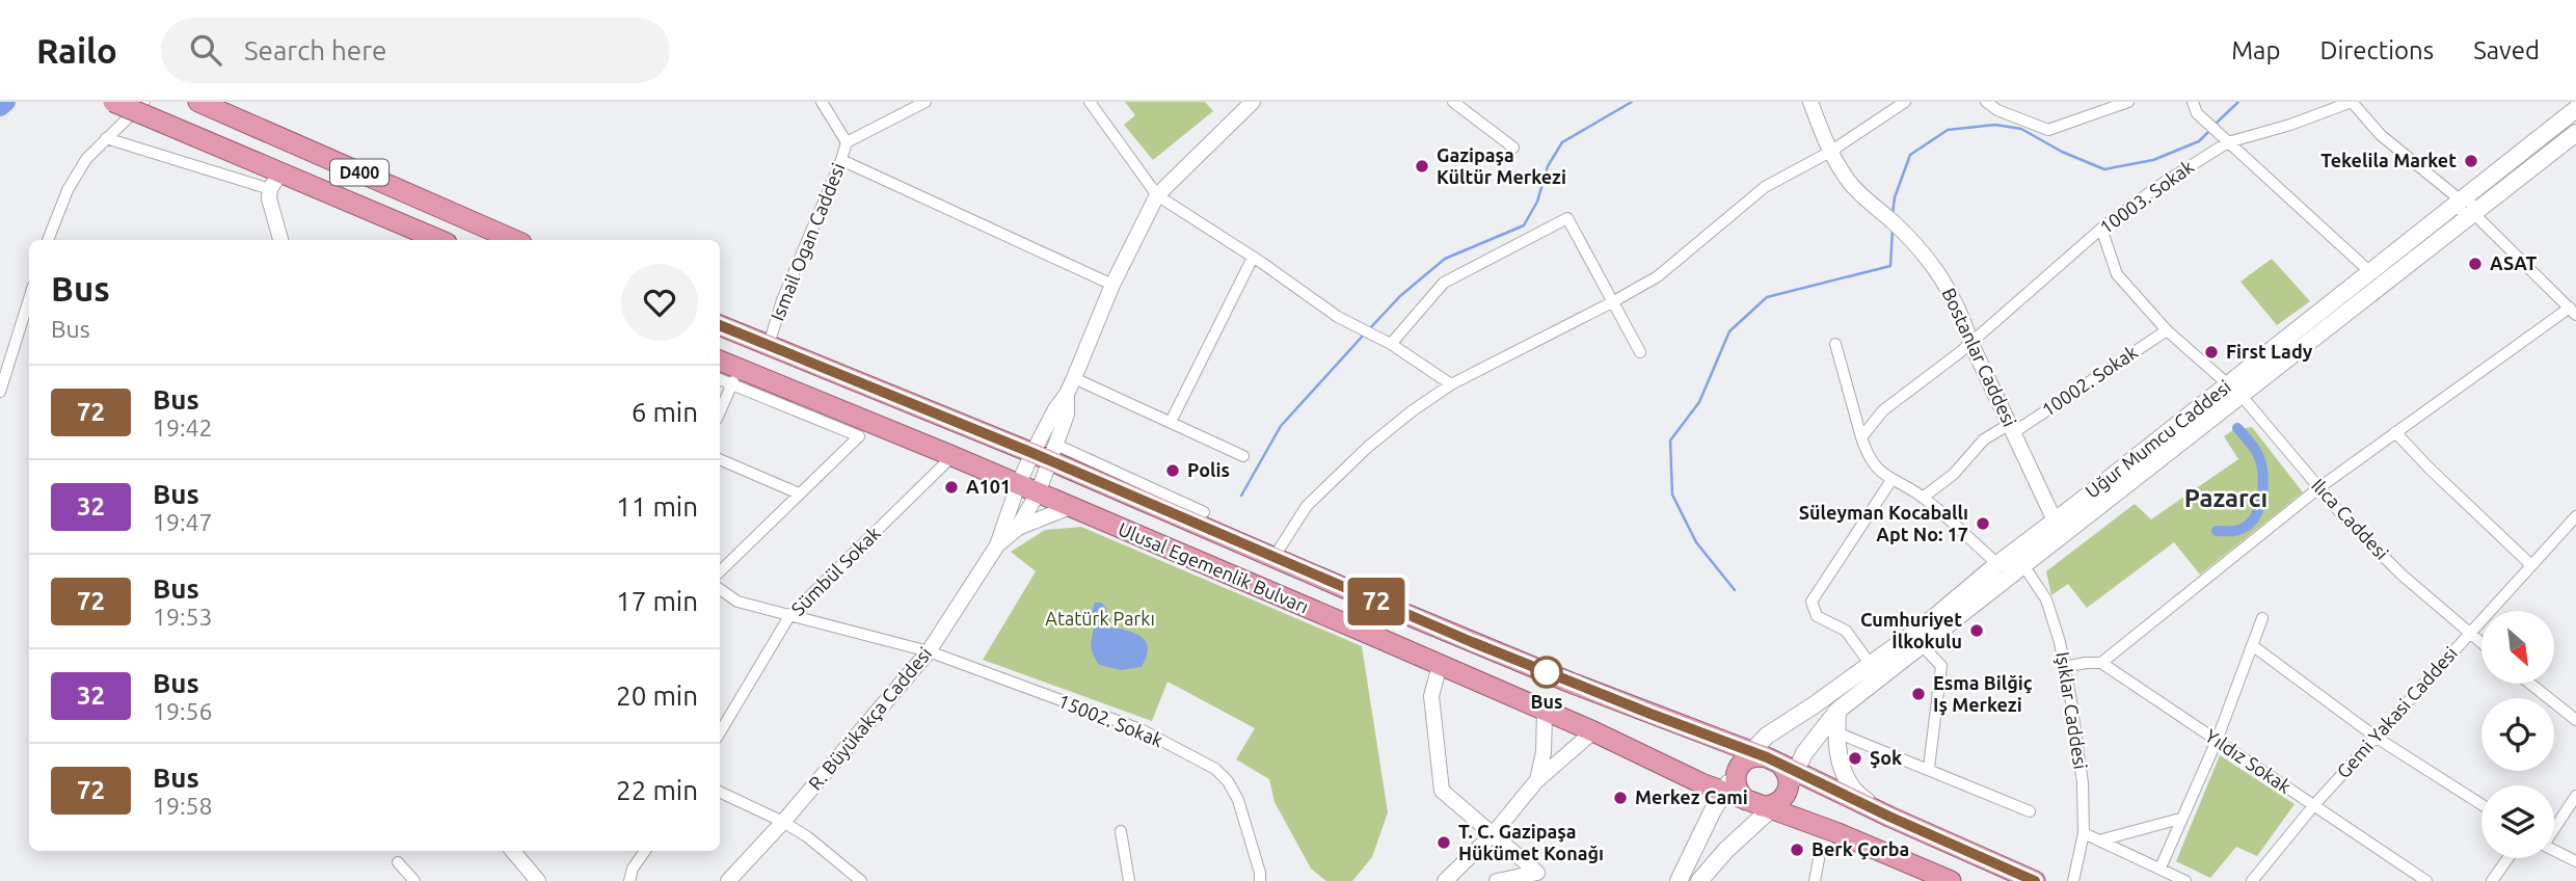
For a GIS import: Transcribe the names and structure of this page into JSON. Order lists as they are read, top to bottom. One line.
{"streets":{"highway":["D400","Ulusal Egemenlik Bulvarı"],"main road":["Uğur Mumcu Caddesi"],"street":["10003. Sokak","Ismail Ogan Caddesi","Bostanlar Caddesi","10002. Sokak","Ilıca Caddesi","Sümbül Sokak","Işıklar Caddesi","Gemi Yakasi Caddesi","R. Büyükakça Caddesi","15002. Sokak","Yıldız Sokak"]},"crossings":[["10003. Sokak","Bostanlar Caddesi"],["Ismail Ogan Caddesi","Ulusal Egemenlik Bulvarı"],["Bostanlar Caddesi","10002. Sokak"],["Bostanlar Caddesi","Uğur Mumcu Caddesi"],["Uğur Mumcu Caddesi","Ilıca Caddesi"],["Uğur Mumcu Caddesi","Ulusal Egemenlik Bulvarı"],["Uğur Mumcu Caddesi","Işıklar Caddesi"],["Ilıca Caddesi","Gemi Yakasi Caddesi"],["Ulusal Egemenlik Bulvarı","Sümbül Sokak"],["Ulusal Egemenlik Bulvarı","R. Büyükakça Caddesi"],["Sümbül Sokak","15002. Sokak"],["Gemi Yakasi Caddesi","Yıldız Sokak"],["R. Büyükakça Caddesi","15002. Sokak"]],"districts":["Pazarcı"],"parks":["Atatürk Parkı"],"places":["Tekelila Market","Gazipaşa Kültür Merkezi","ASAT","First Lady","Polis","A101","Süleyman Kocaballı Apt No: 17","Cumhuriyet İlkokulu","Bus","Esma Bilğiç Iş Merkezi","Şok","Merkez Cami","T. C. Gazipaşa Hükümet Konağı","Berk Çorba"],"lines":["bus line 72"],"north":"bottom right","page":{"header":"Railo","search":"Search here","nav":["Map","Directions","Saved"],"on_map":"72","heading":["Bus","Bus"],"list":[{"mark":"72","name":"Bus","note":"19:42","value":"6 min"},{"mark":"32","name":"Bus","note":"19:47","value":"11 min"},{"mark":"72","name":"Bus","note":"19:53","value":"17 min"},{"mark":"32","name":"Bus","note":"19:56","value":"20 min"},{"mark":"72","name":"Bus","note":"19:58","value":"22 min"}]}}
